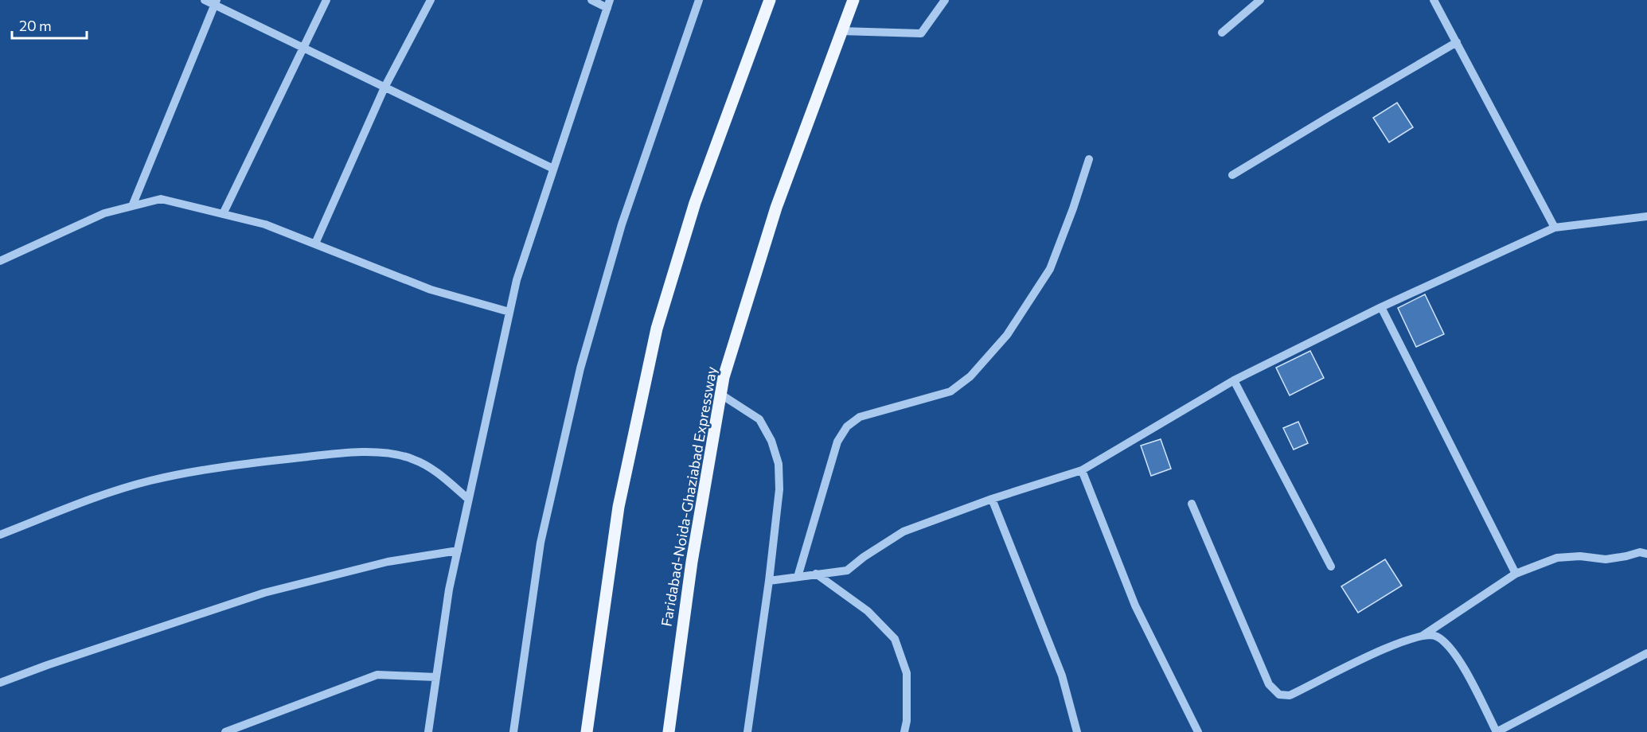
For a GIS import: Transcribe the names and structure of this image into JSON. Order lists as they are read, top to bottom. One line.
{"streets":{"main road":["Faridabad-Noida-Ghaziabad Expressway"]},"scale_bar":"20 m"}
